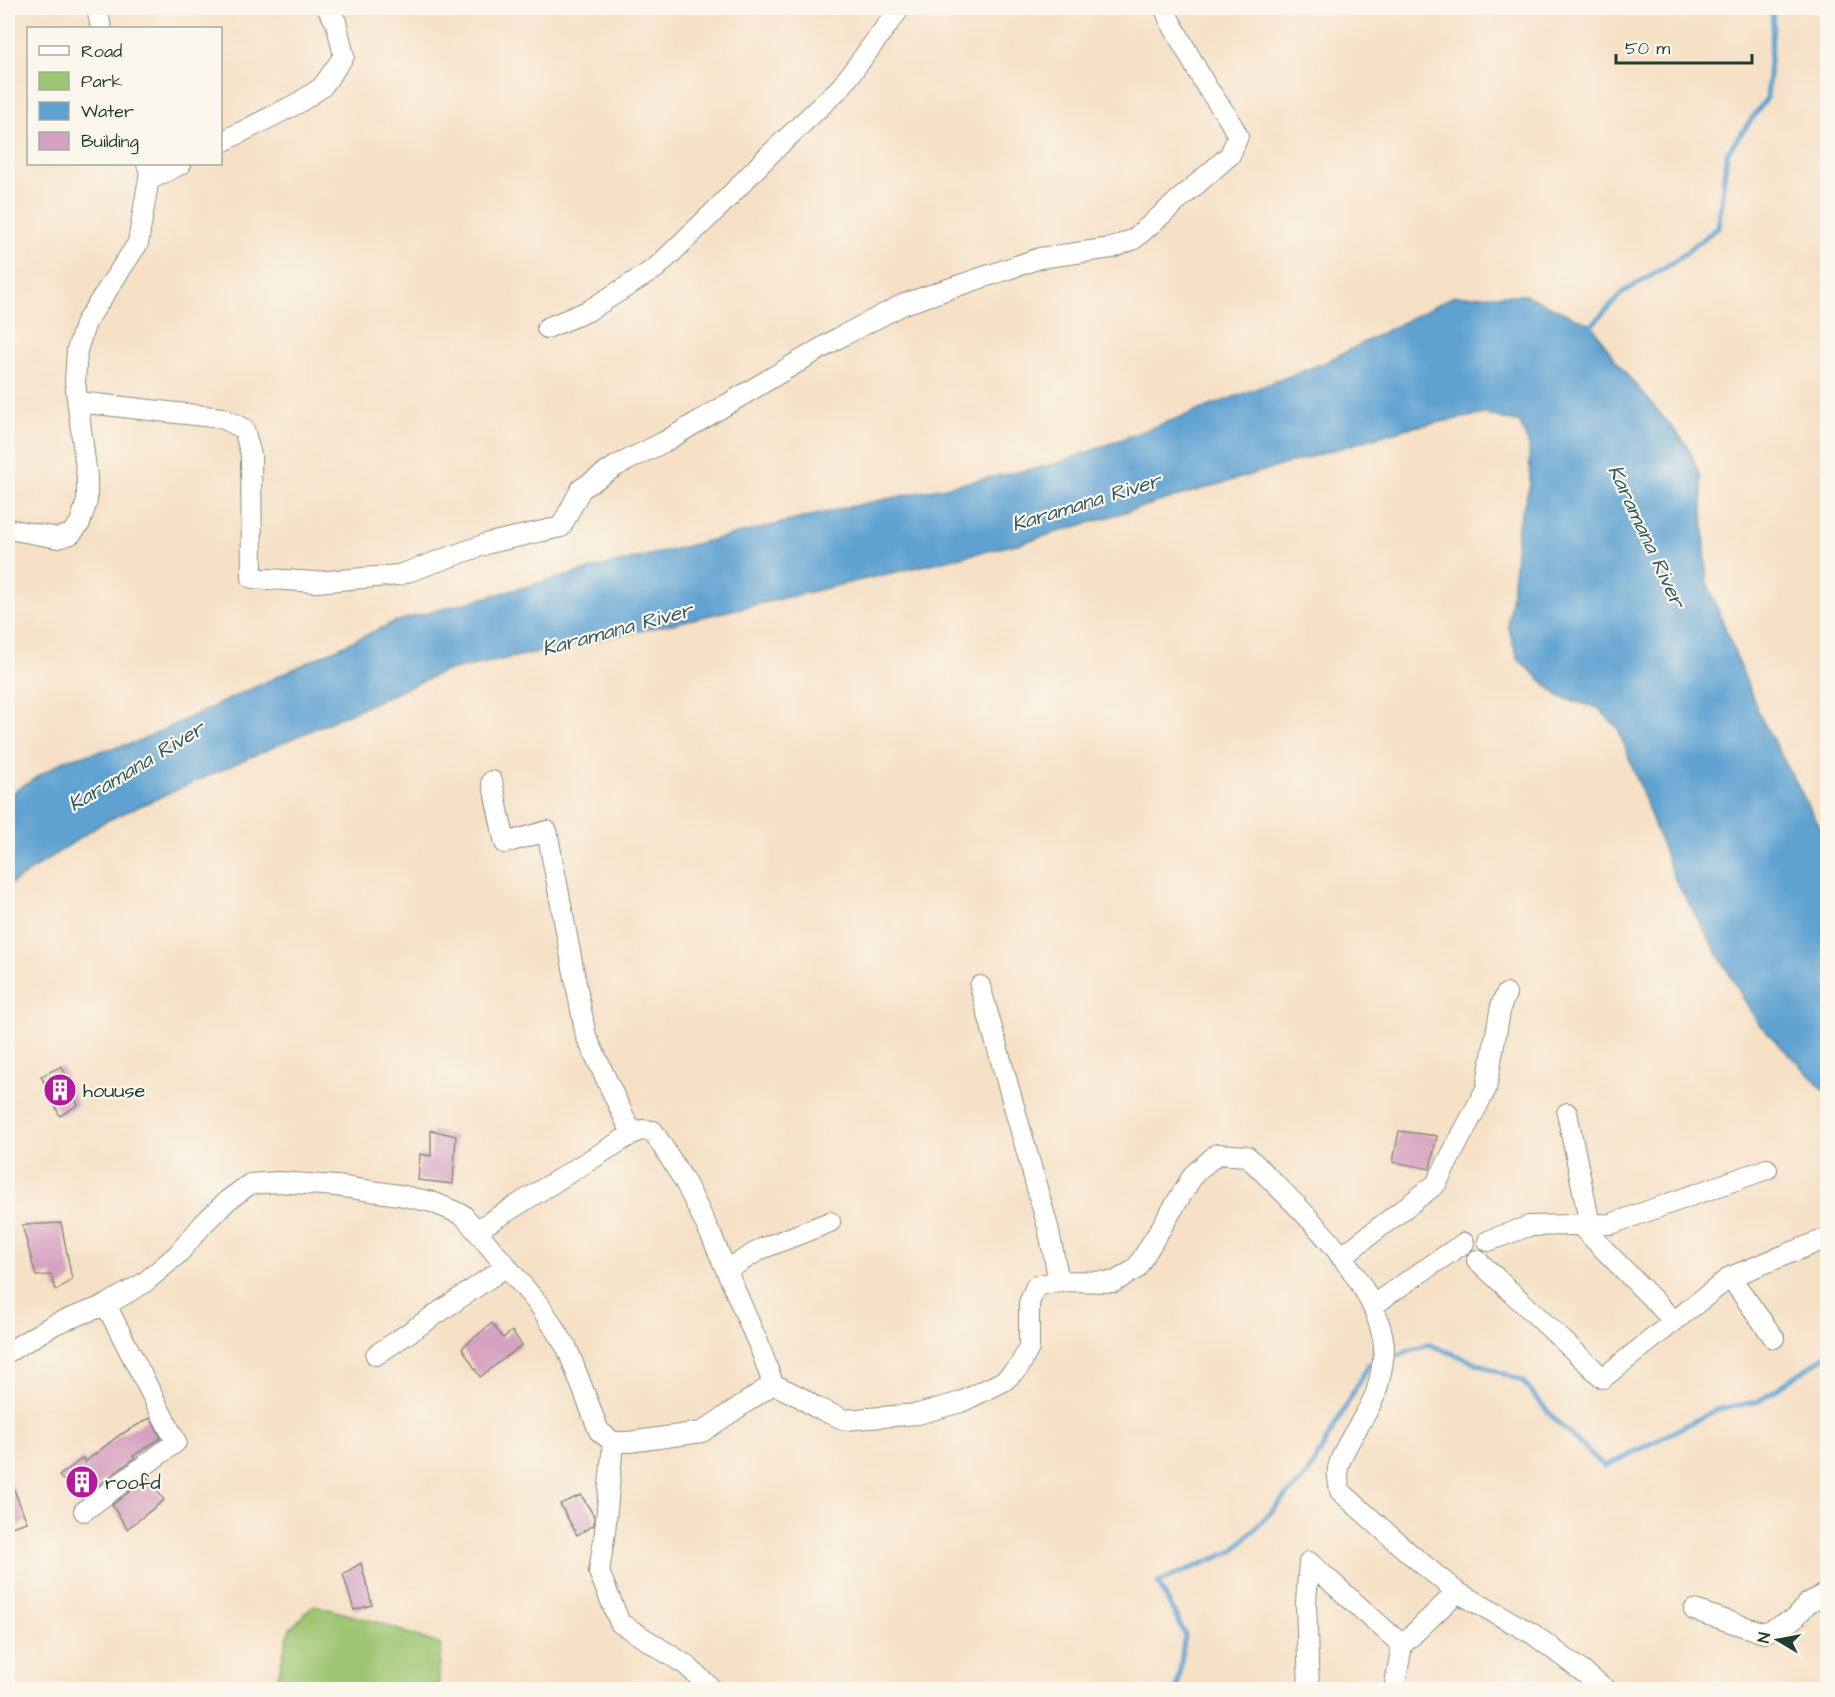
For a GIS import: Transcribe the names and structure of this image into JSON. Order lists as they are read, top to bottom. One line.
{"water":["Karamana River"],"places":{"building":["houuse","roofd"]},"legend":["Road","Park","Water","Building"],"scale_bar":"50 m","north":"left"}
